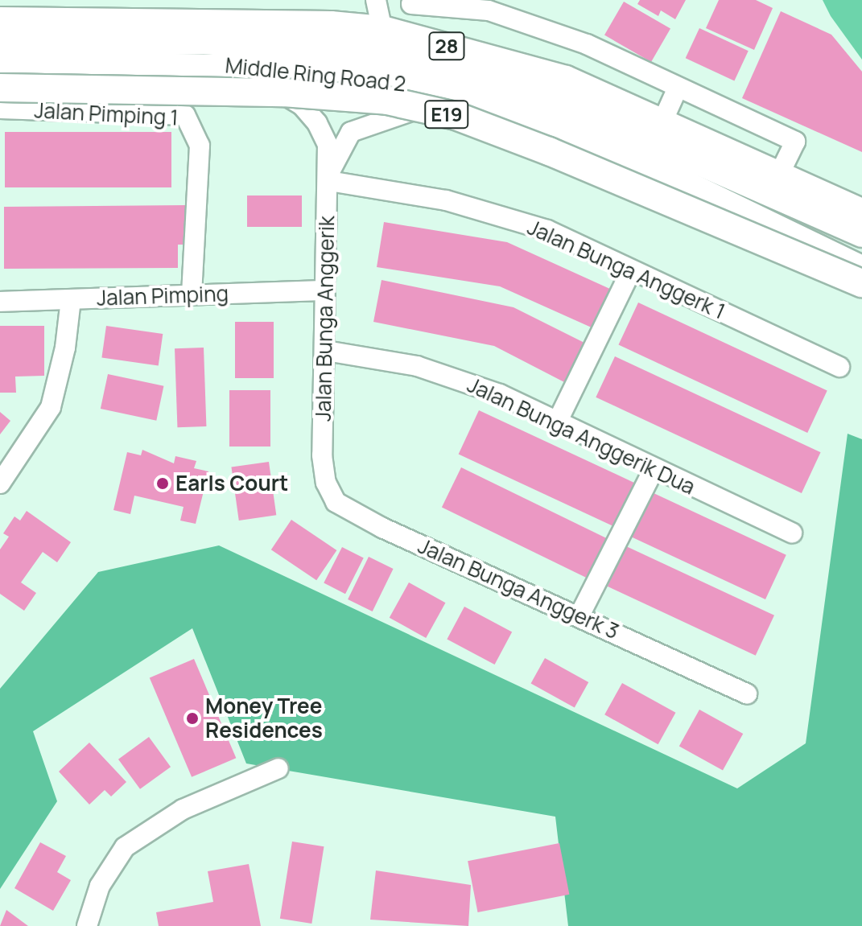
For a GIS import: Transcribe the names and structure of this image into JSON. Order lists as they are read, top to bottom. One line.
{"streets":{"highway":["28","Middle Ring Road 2","E19"],"street":["Jalan Pimping 1","Jalan Bunga Anggerk 1","Jalan Pimping","Jalan Bunga Anggerik","Jalan Bunga Anggerik Dua","Jalan Bunga Anggerk 3"]},"crossings":[["Middle Ring Road 2","Jalan Bunga Anggerik"],["Jalan Pimping 1","Jalan Pimping"],["Jalan Bunga Anggerk 1","Jalan Bunga Anggerik"],["Jalan Pimping","Jalan Bunga Anggerik"],["Jalan Bunga Anggerik","Jalan Bunga Anggerik Dua"],["Jalan Bunga Anggerik","Jalan Bunga Anggerk 3"]],"places":["Earls Court","Money Tree Residences"]}
